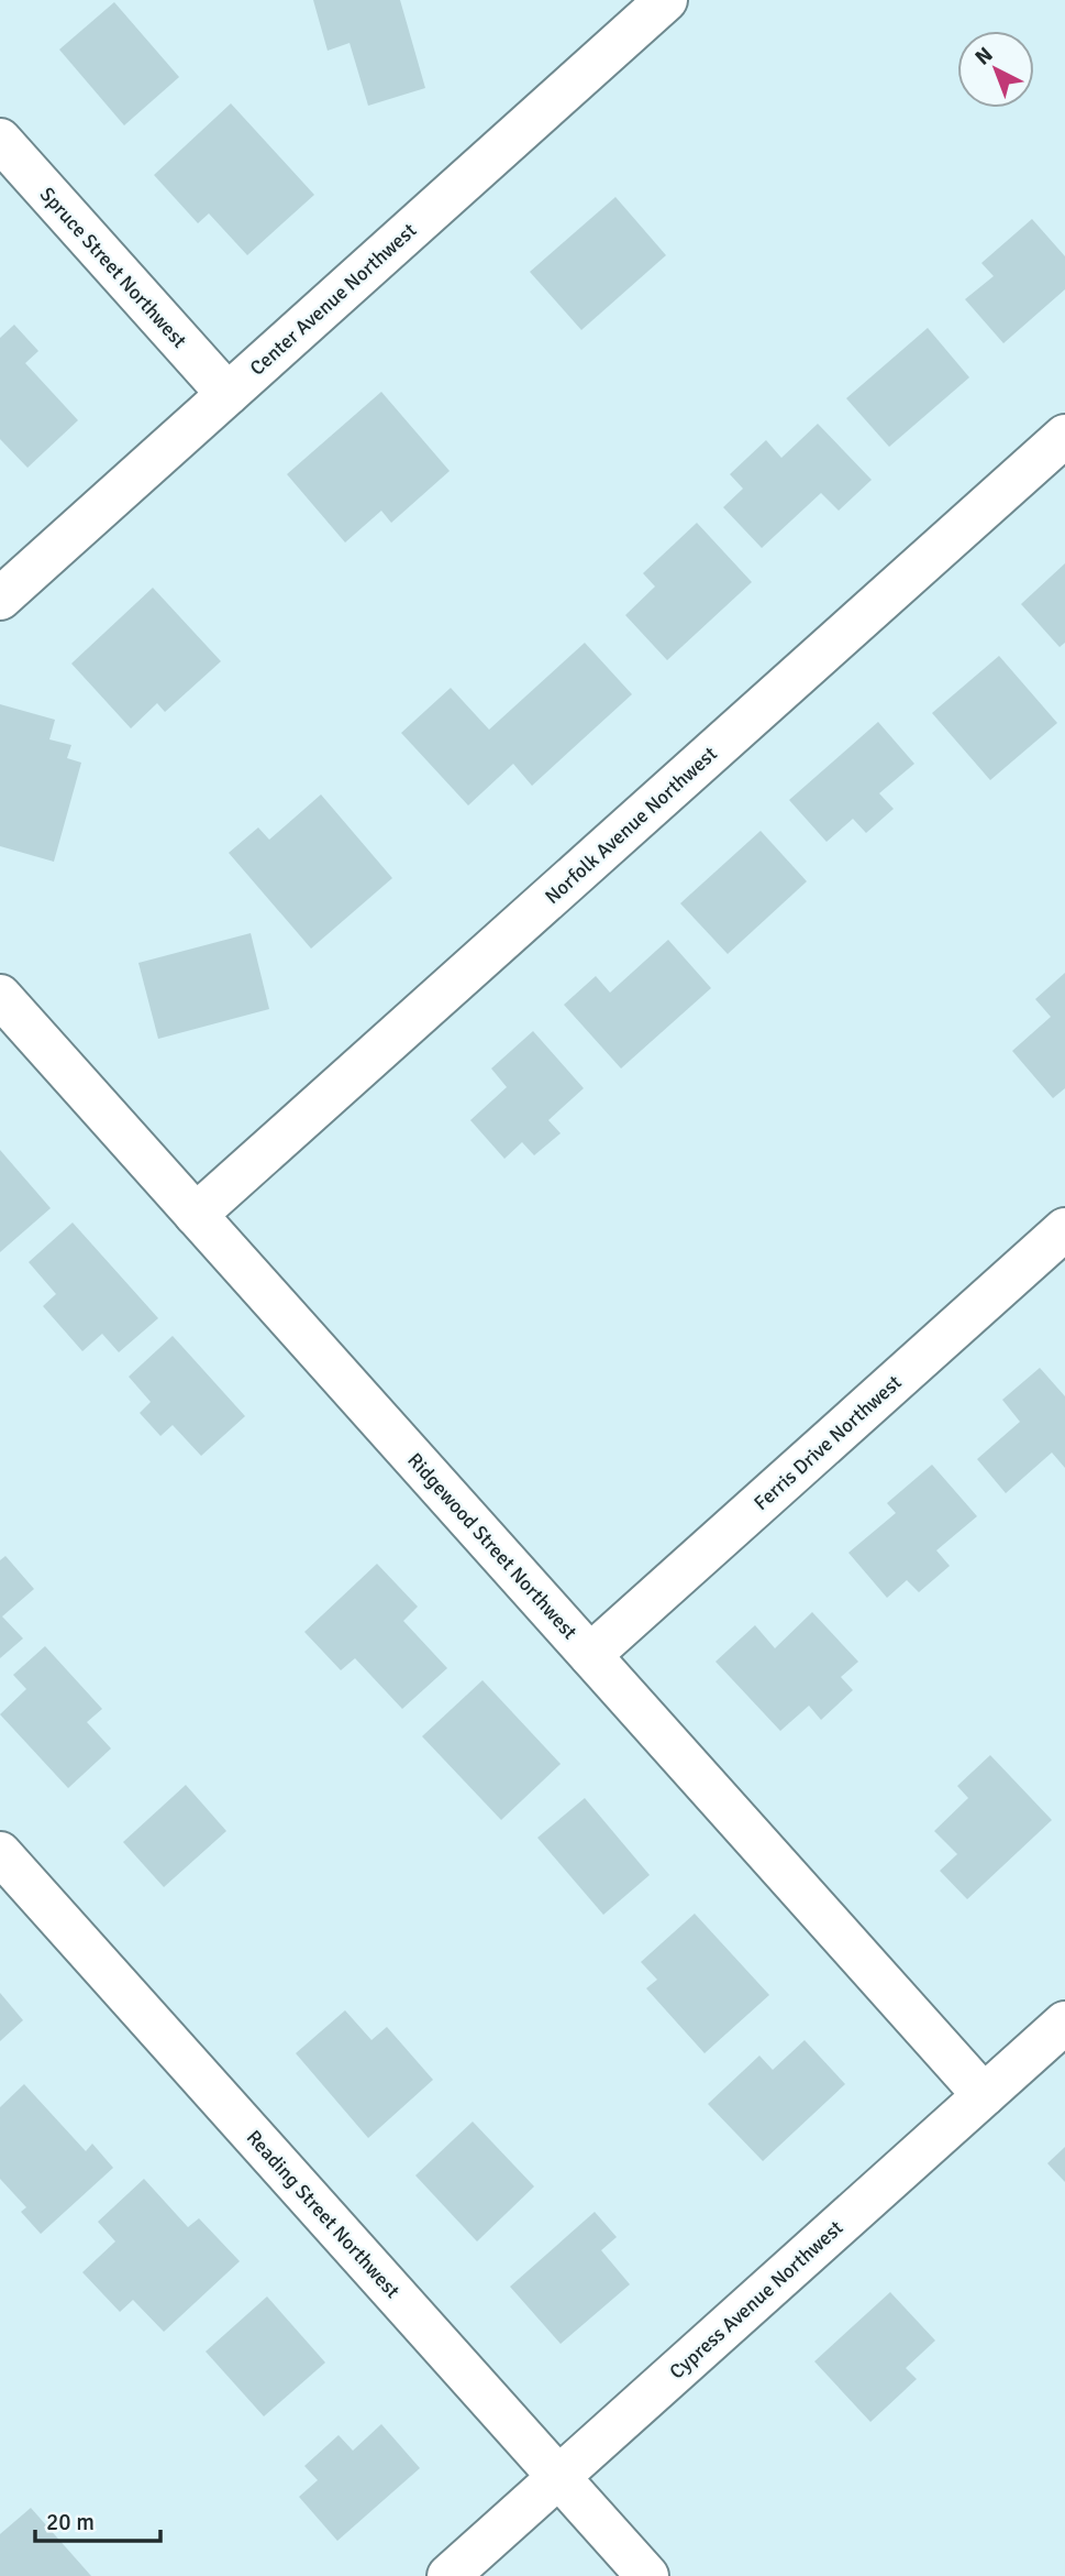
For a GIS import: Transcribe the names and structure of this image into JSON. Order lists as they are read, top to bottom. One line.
{"streets":{"street":["Spruce Street Northwest","Center Avenue Northwest","Norfolk Avenue Northwest","Ferris Drive Northwest","Ridgewood Street Northwest","Reading Street Northwest","Cypress Avenue Northwest"]},"crossings":[["Spruce Street Northwest","Center Avenue Northwest"],["Norfolk Avenue Northwest","Ridgewood Street Northwest"],["Ferris Drive Northwest","Ridgewood Street Northwest"],["Ridgewood Street Northwest","Cypress Avenue Northwest"],["Reading Street Northwest","Cypress Avenue Northwest"]],"scale_bar":"20 m","north":"top left"}
